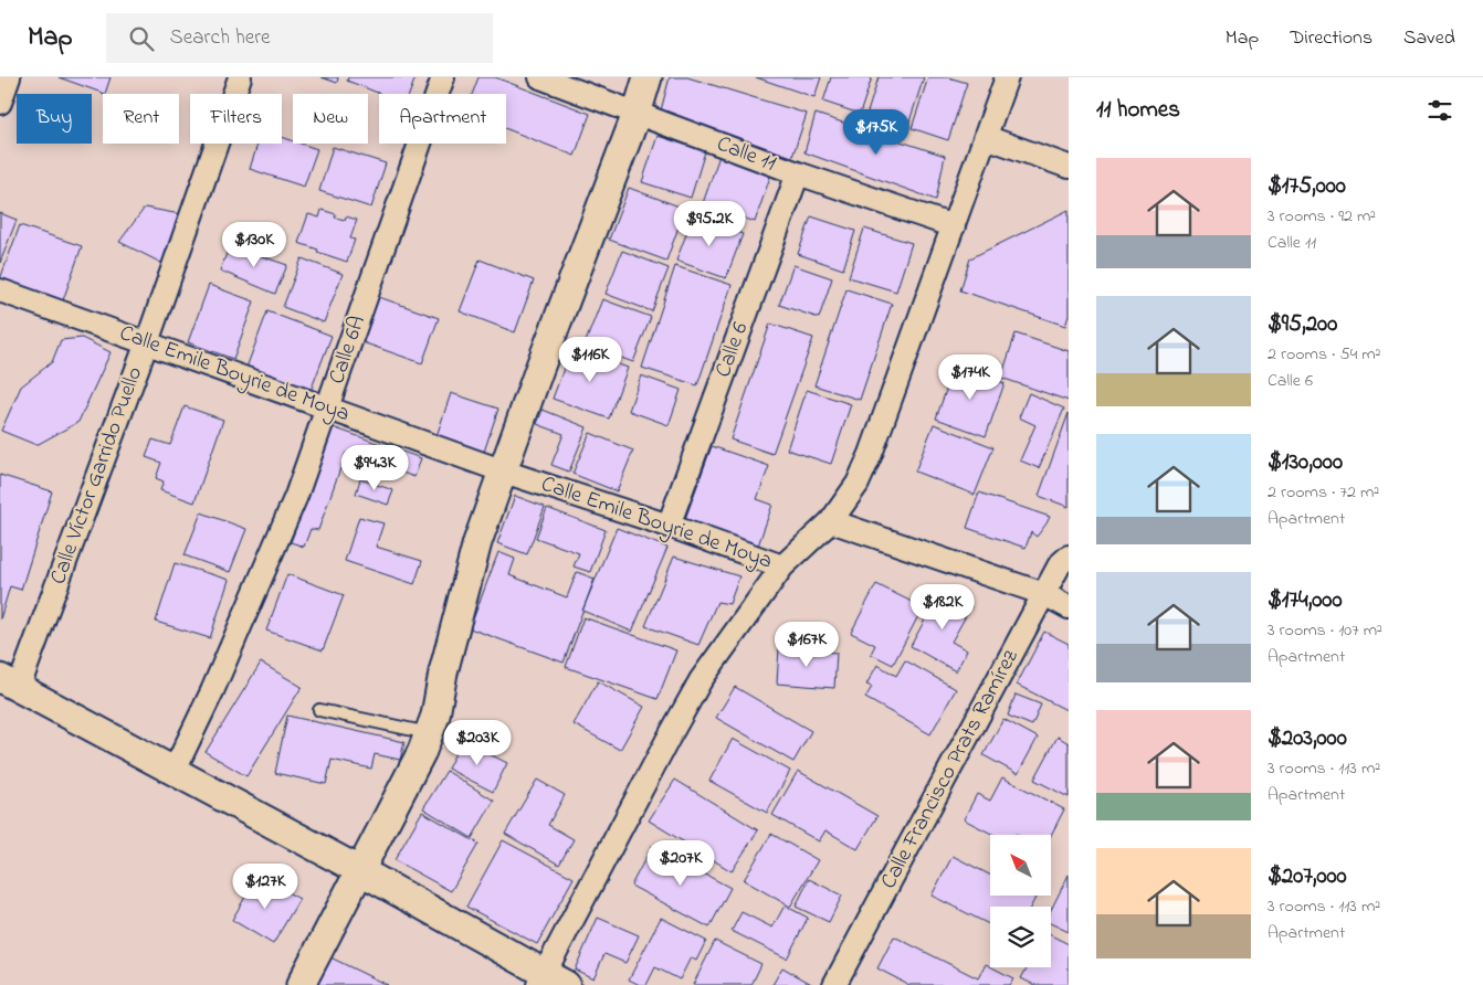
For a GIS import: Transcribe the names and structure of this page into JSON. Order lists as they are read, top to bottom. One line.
{"streets":{"street":["Calle 11","Calle 6A","Calle 6","Calle Emile Boyrie de Moya","Calle Víctor Garrido Puello","Calle Francisco Prats Ramírez"]},"crossings":[["Calle 11","Calle 6"],["Calle 6A","Calle Emile Boyrie de Moya"],["Calle 6","Calle Emile Boyrie de Moya"],["Calle Emile Boyrie de Moya","Calle Víctor Garrido Puello"]],"north":"top left","page":{"header":"Map","search":"Search here","nav":["Map","Directions","Saved"],"heading":"11 homes","chip":["Buy","Rent","Filters","New","Apartment"],"price":["$175K","$95.2K","$130K","$116K","$174K","$94.3K","$182K","$167K","$203K","$207K","$127K"],"list":[{"name":"$175,000","note":"3 rooms · 92 m² · Calle 11"},{"name":"$95,200","note":"2 rooms · 54 m² · Calle 6"},{"name":"$130,000","note":"2 rooms · 72 m² · Apartment"},{"name":"$174,000","note":"3 rooms · 107 m² · Apartment"},{"name":"$203,000","note":"3 rooms · 113 m² · Apartment"},{"name":"$207,000","note":"3 rooms · 113 m² · Apartment"}]}}
